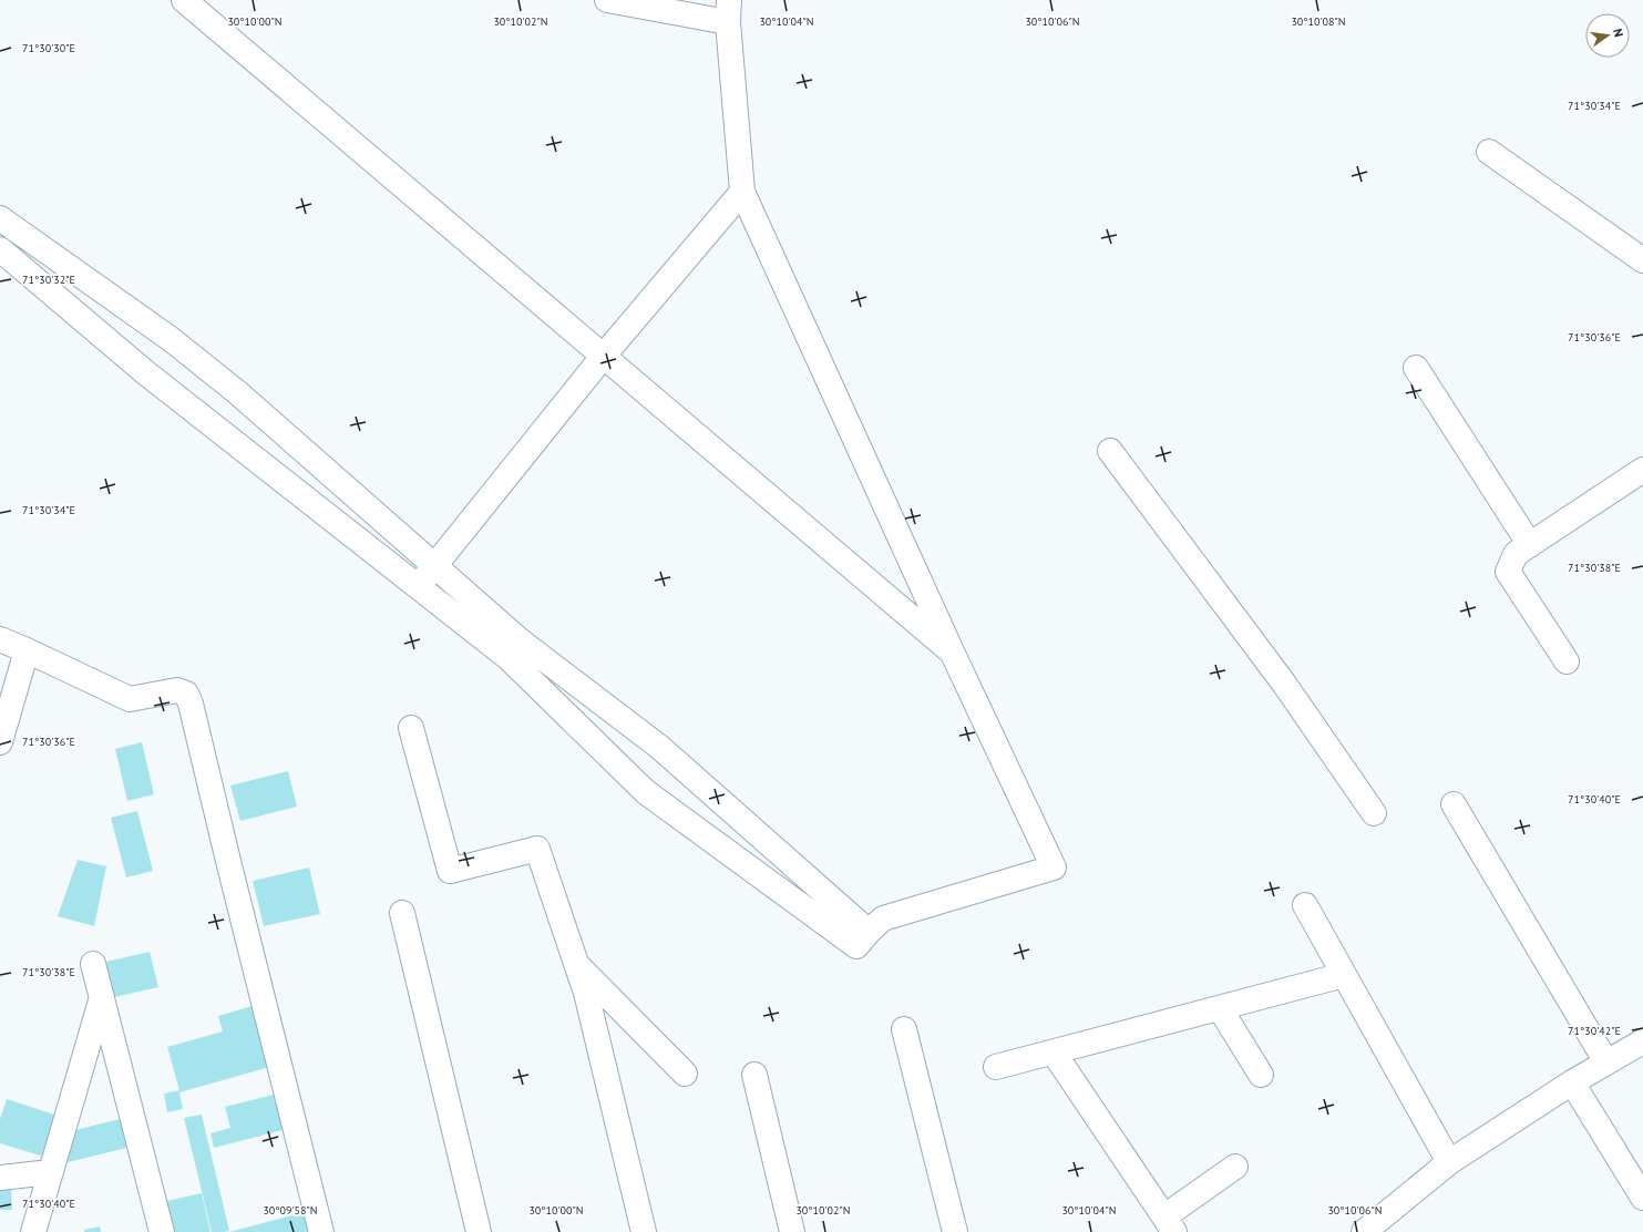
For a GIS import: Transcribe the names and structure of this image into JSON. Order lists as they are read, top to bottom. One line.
{"north":"right","coordinates":["30°10'00\"N","30°10'02\"N","30°10'04\"N","30°10'06\"N","30°10'08\"N","71°30'30\"E","71°30'34\"E","71°30'32\"E","71°30'36\"E","71°30'38\"E","71°30'40\"E","71°30'42\"E","30°09'58\"N"]}
